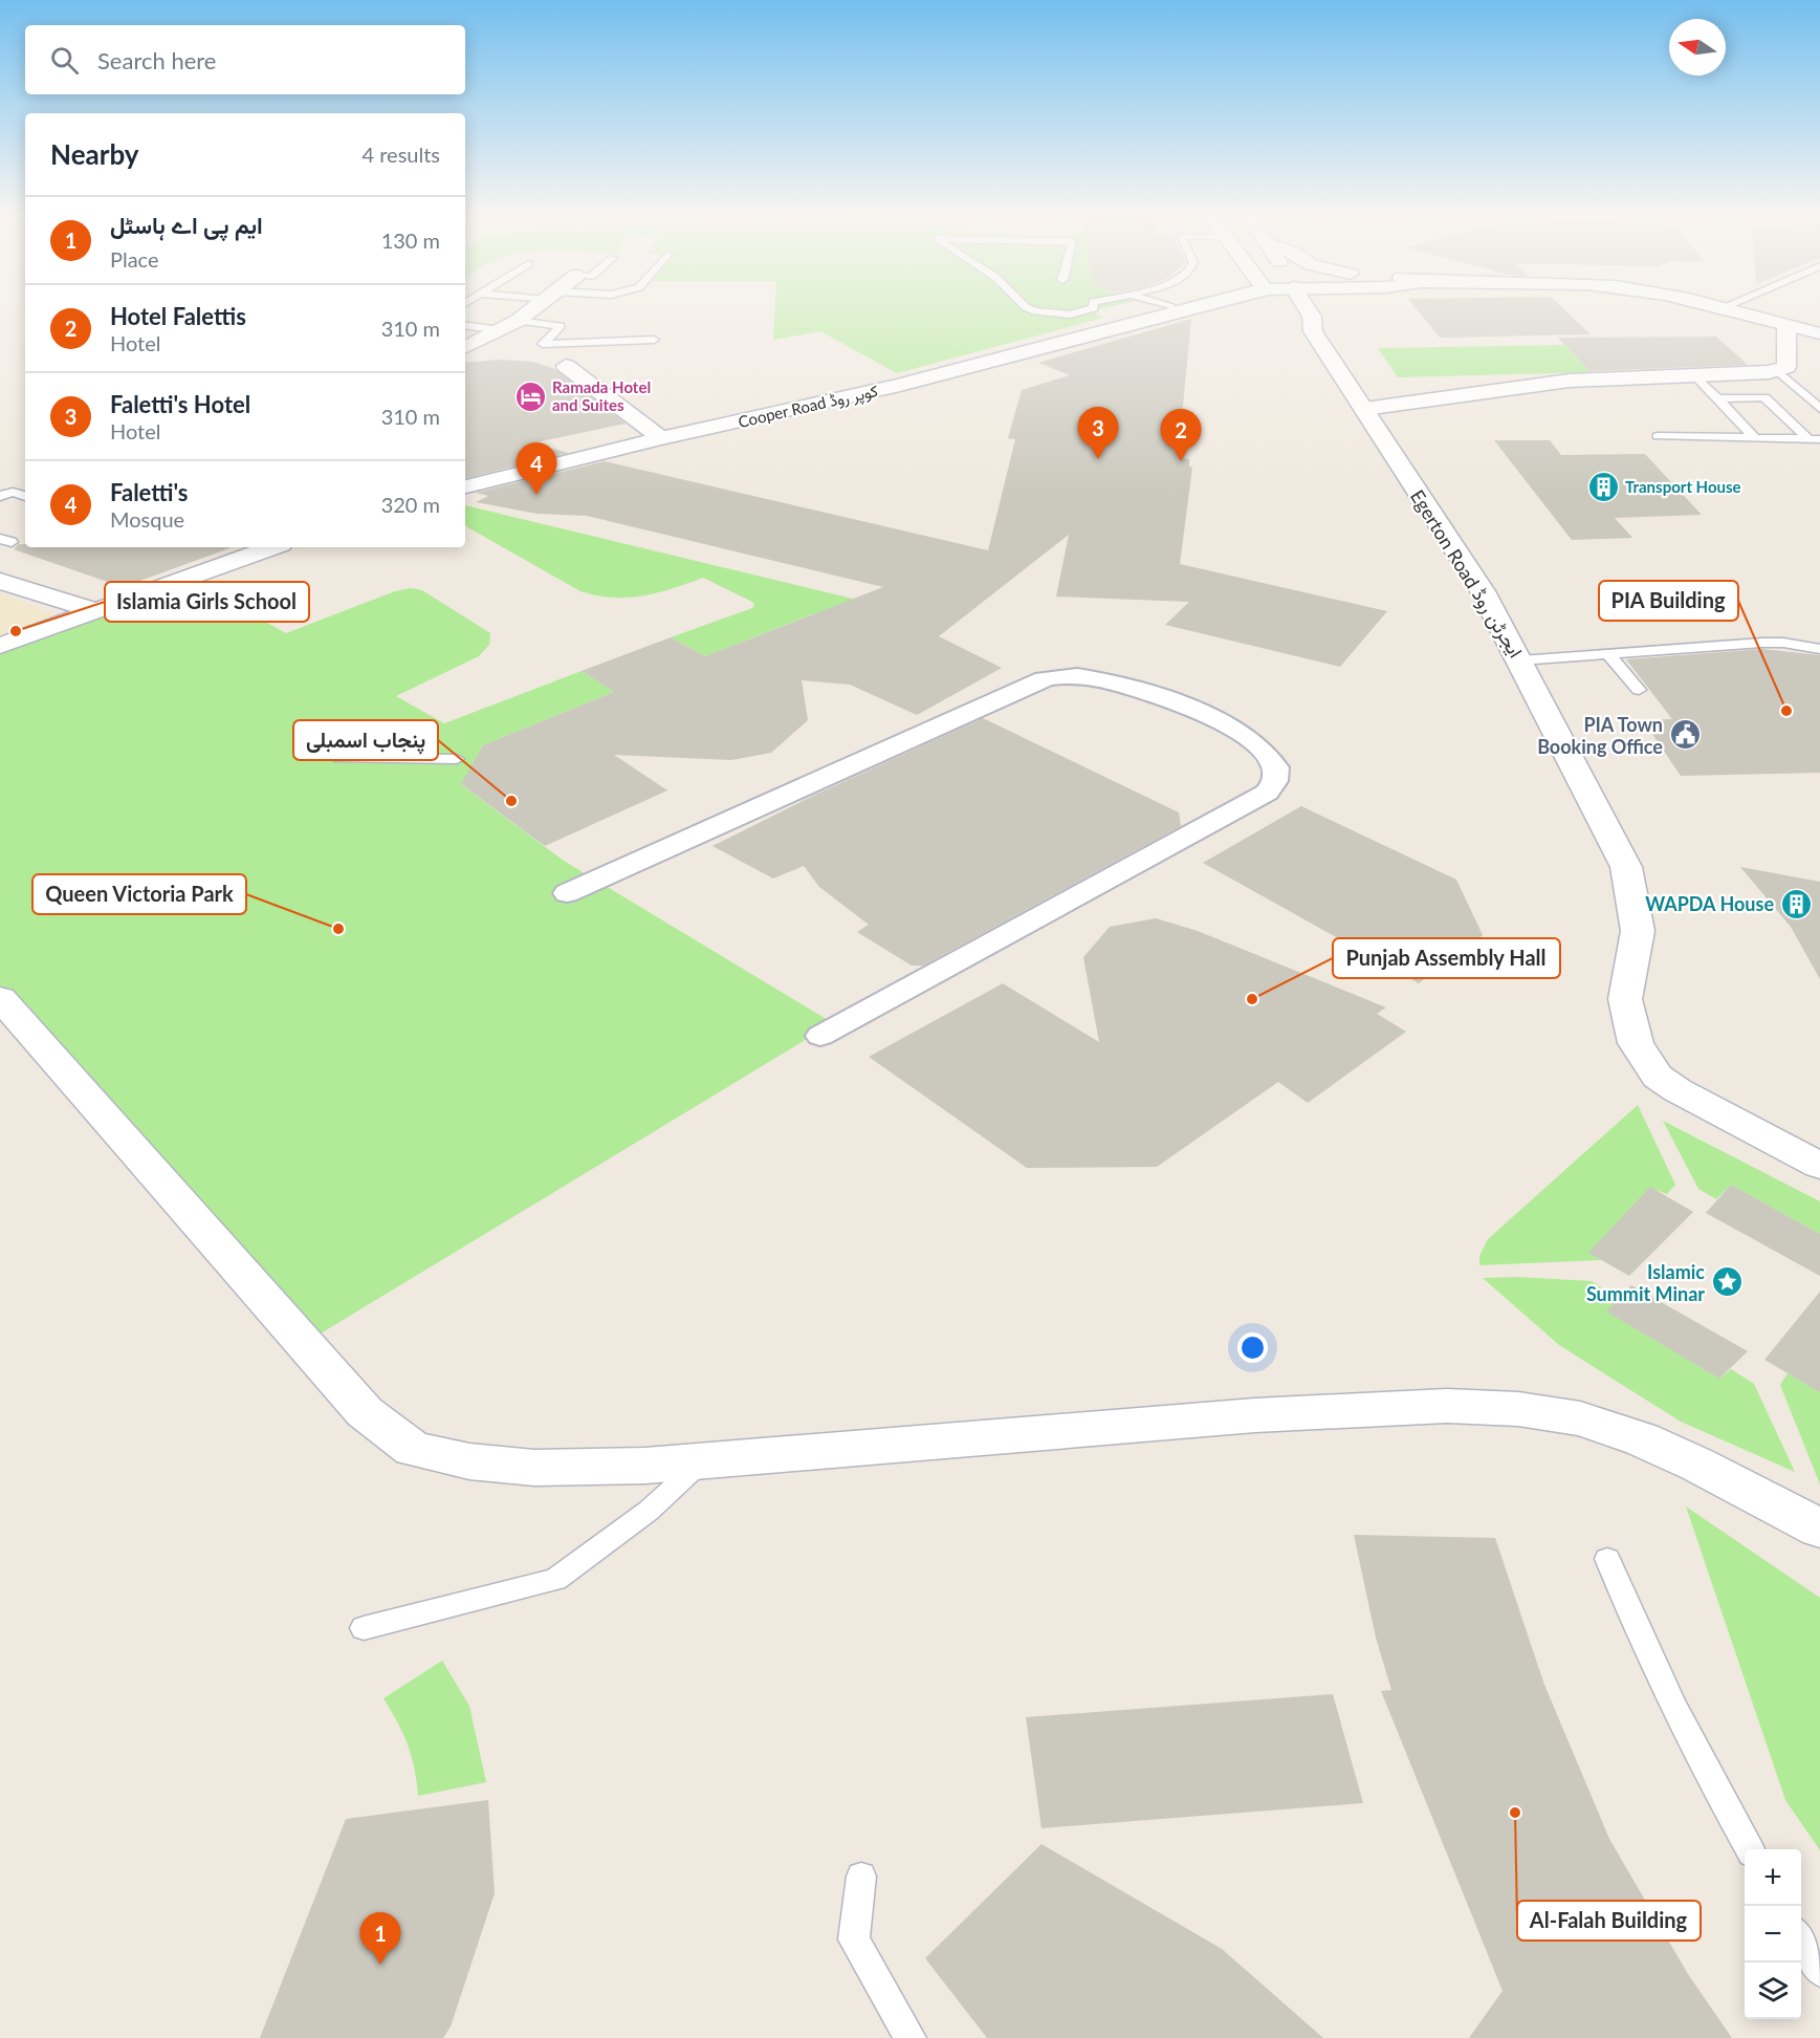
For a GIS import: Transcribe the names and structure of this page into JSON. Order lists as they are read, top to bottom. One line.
{"streets":{"street":["Cooper Road کوپر روڈ","Egerton Road ایجرٹن روڈ"]},"places":{"hotel":["Ramada Hotel and Suites"],"building":["Transport House","WAPDA House"],"other":["Islamia Girls School","PIA Building","پنجاب اسمبلی","Queen Victoria Park","Punjab Assembly Hall","Al-Falah Building"],"public building":["PIA Town Booking Office"],"place":["Islamic Summit Minar"]},"north":"left","page":{"search":"Search here","heading":["Nearby","4 results"],"list":[{"mark":"1","name":"ایم پی اے ہاسٹل","note":"Place","value":"130 m"},{"mark":"2","name":"Hotel Falettis","note":"Hotel","value":"310 m"},{"mark":"3","name":"Faletti's Hotel","note":"Hotel","value":"310 m"},{"mark":"4","name":"Faletti's","note":"Mosque","value":"320 m"}],"pins":["3","2","4","1"],"map_buttons":["+","−"]}}
